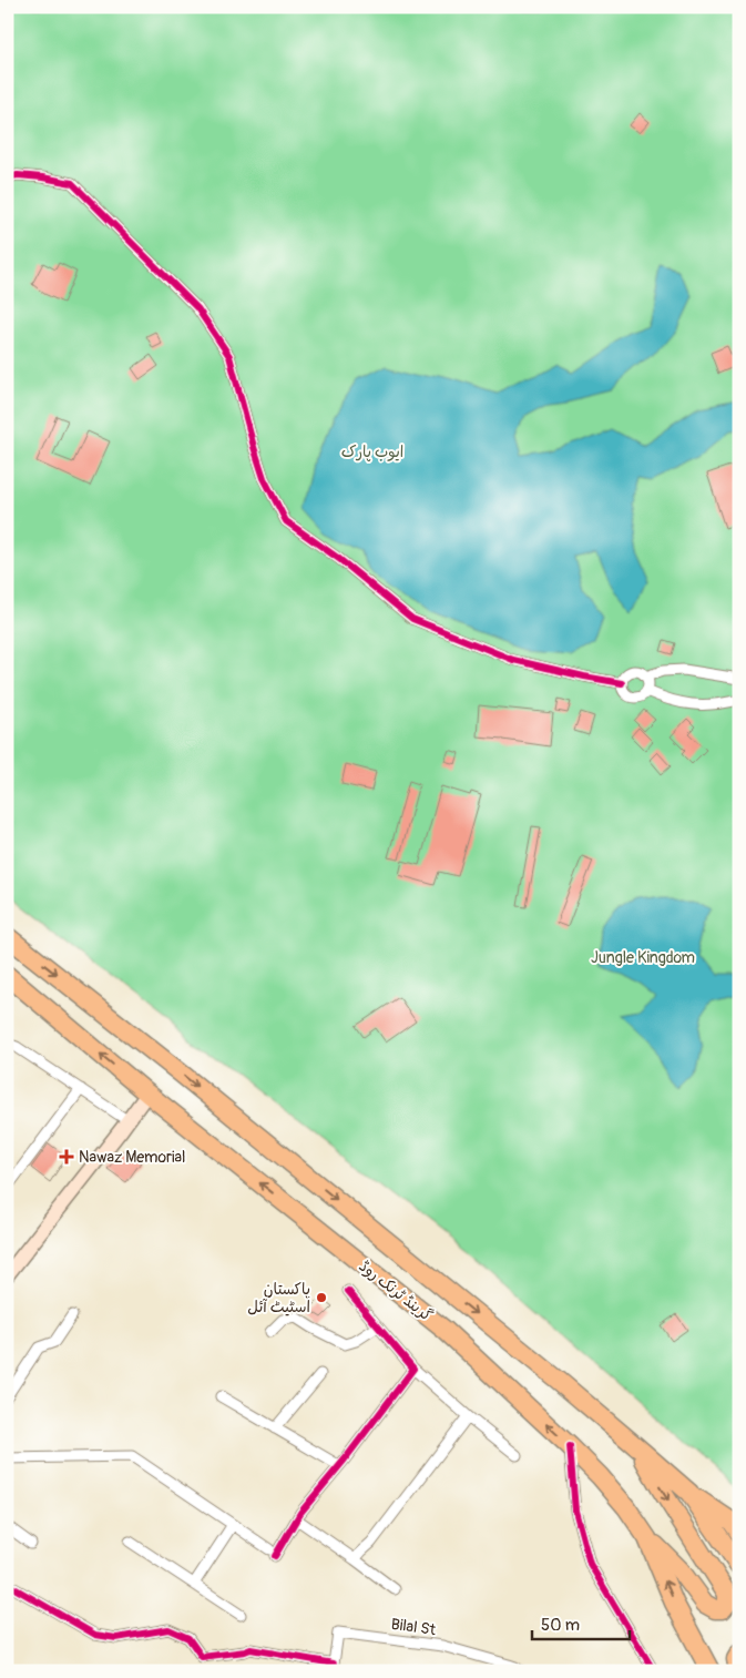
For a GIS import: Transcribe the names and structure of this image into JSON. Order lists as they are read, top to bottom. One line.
{"streets":{"highway":["گرینڈ ٹرنک روڈ"],"street":["Bilal St"]},"parks":["ایوب پارک","Jungle Kingdom"],"places":{"health":["Nawaz Memorial"],"other":["پاکستان اسٹیٹ آئل"]},"scale_bar":"50 m"}
